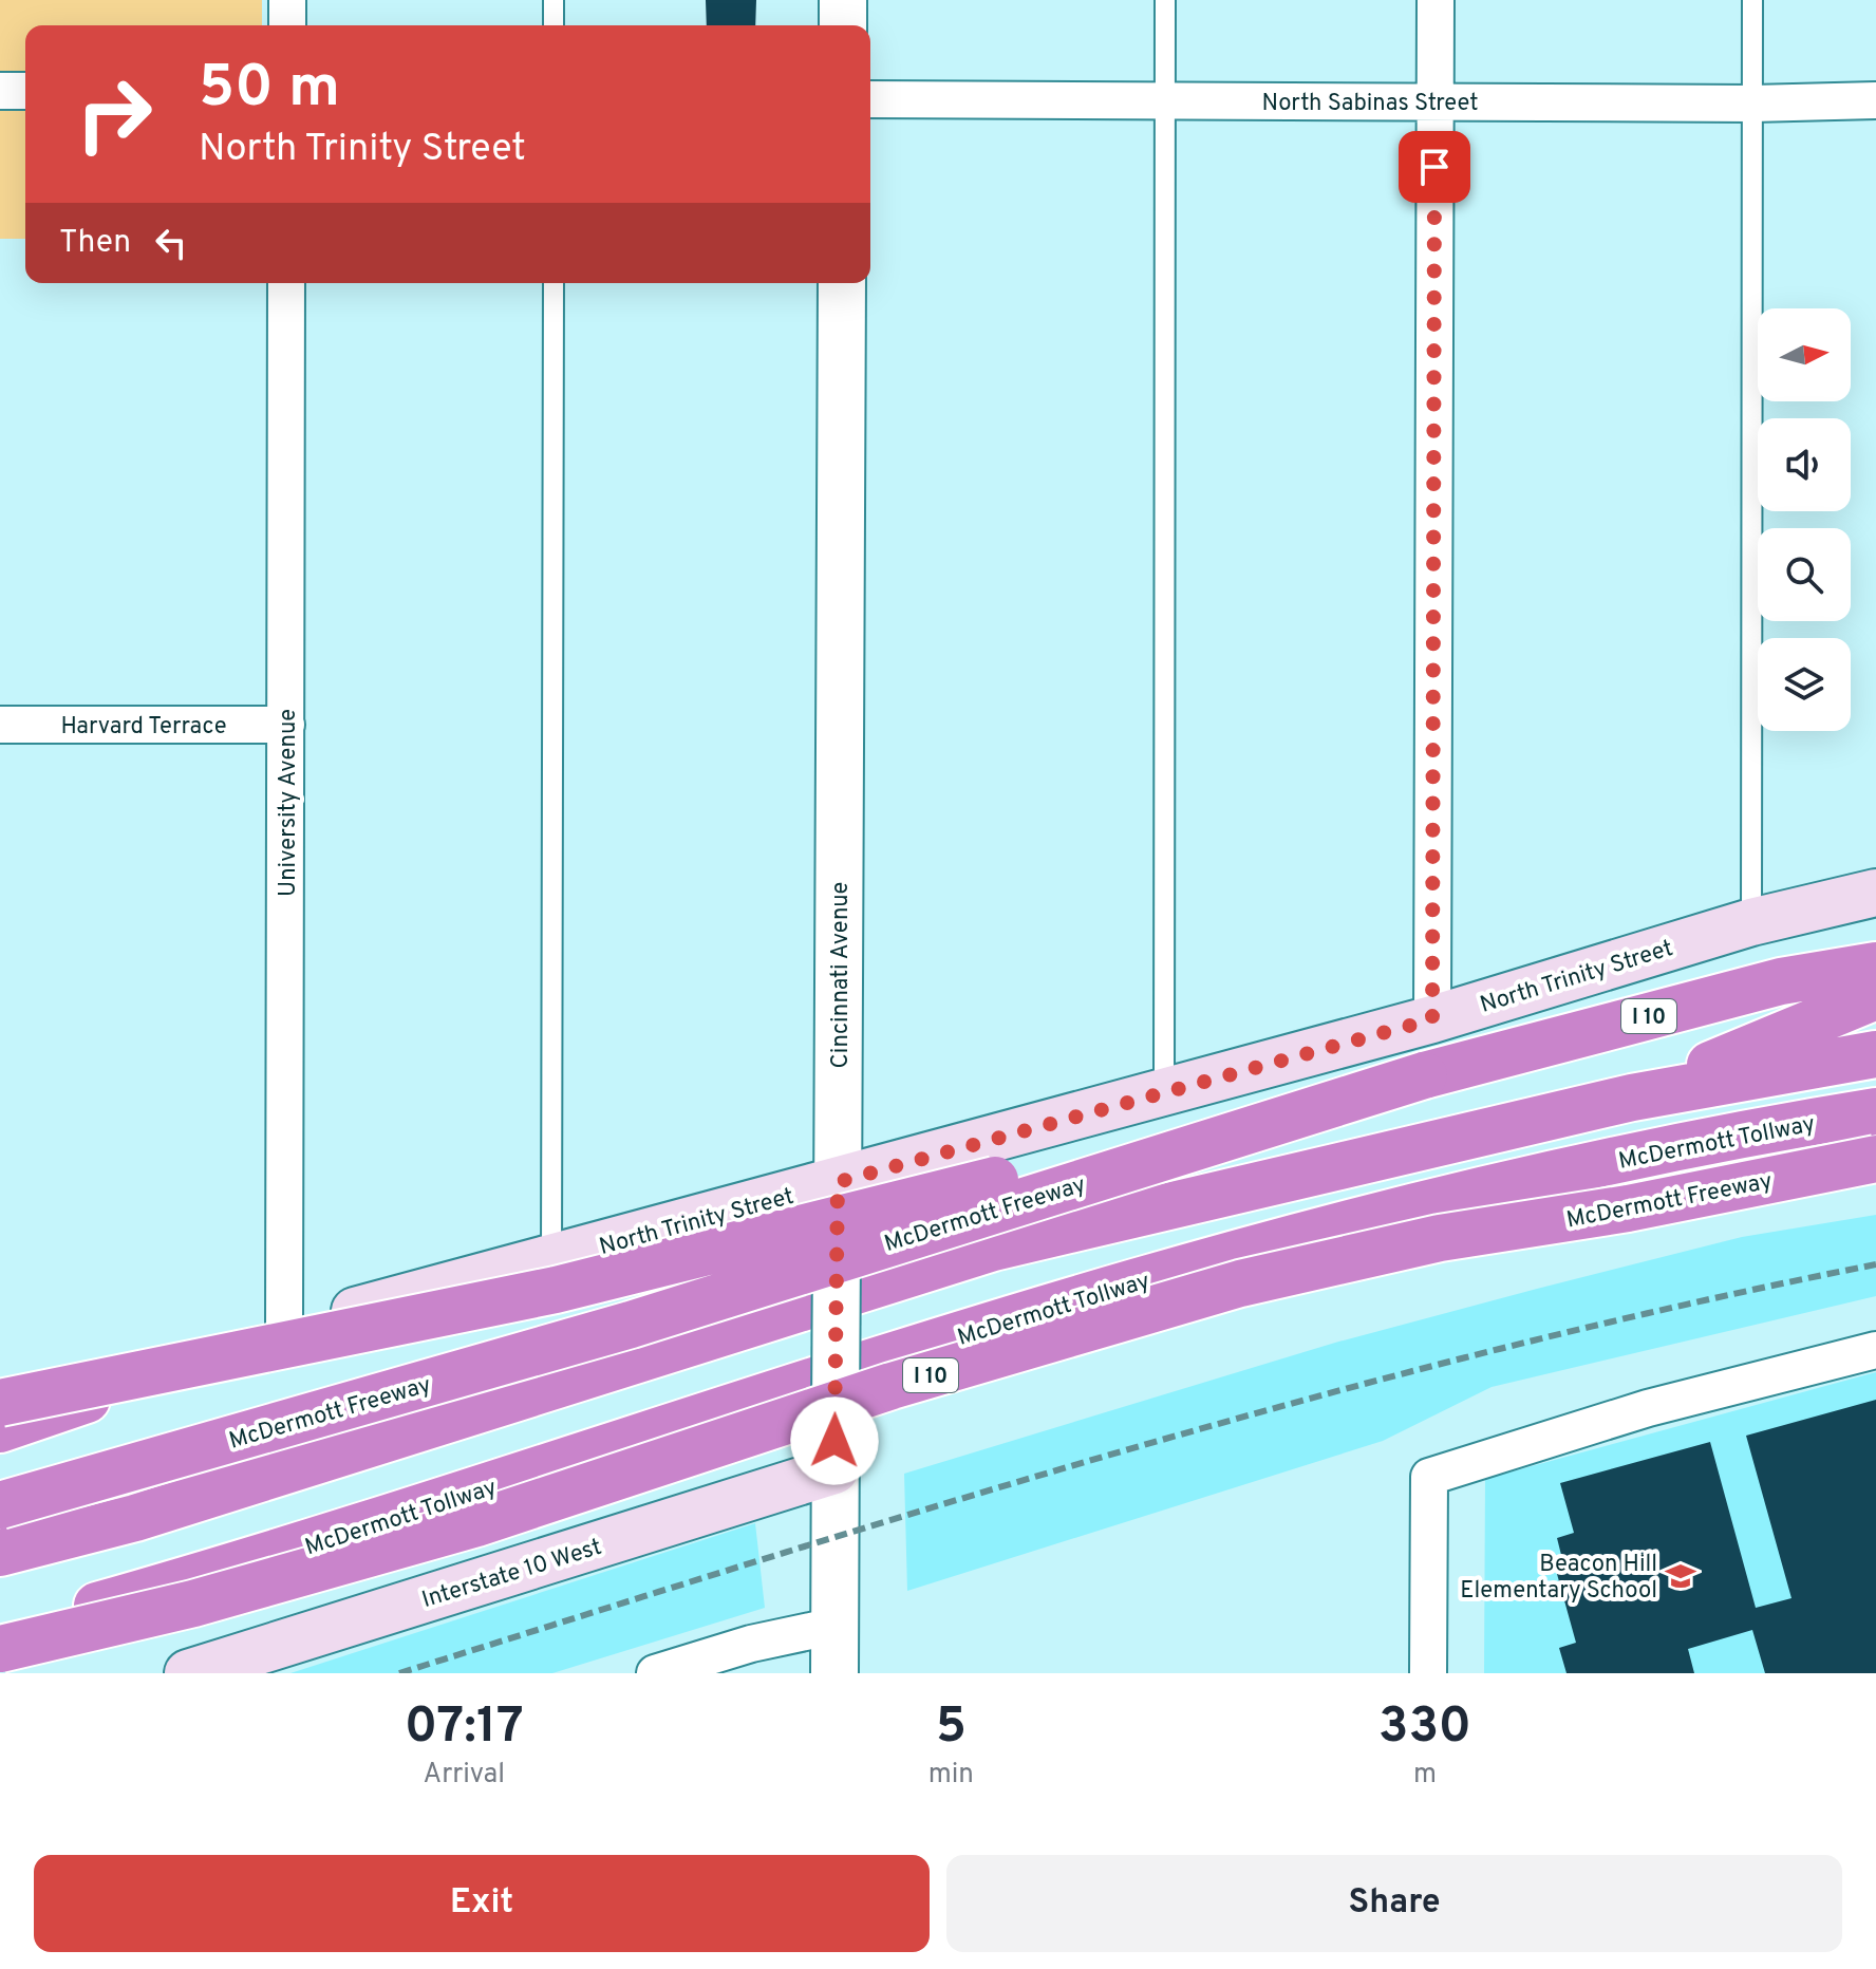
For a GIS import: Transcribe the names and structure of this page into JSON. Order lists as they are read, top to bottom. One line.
{"streets":{"highway":["I 10","McDermott Tollway","McDermott Freeway"],"main road":["North Trinity Street","Interstate 10 West"],"street":["North Sabinas Street","Harvard Terrace","University Avenue","Cincinnati Avenue"]},"crossings":[["Harvard Terrace","University Avenue"],["University Avenue","North Trinity Street"],["Cincinnati Avenue","North Trinity Street"],["Cincinnati Avenue","Interstate 10 West"]],"places":{"school or university":["Beacon Hill Elementary School"]},"north":"right","page":{"turn":["50 m","North Trinity Street"],"then":"Then","eta":["07:17","Arrival","5","min","330","m"],"buttons":["Exit","Share"]}}
